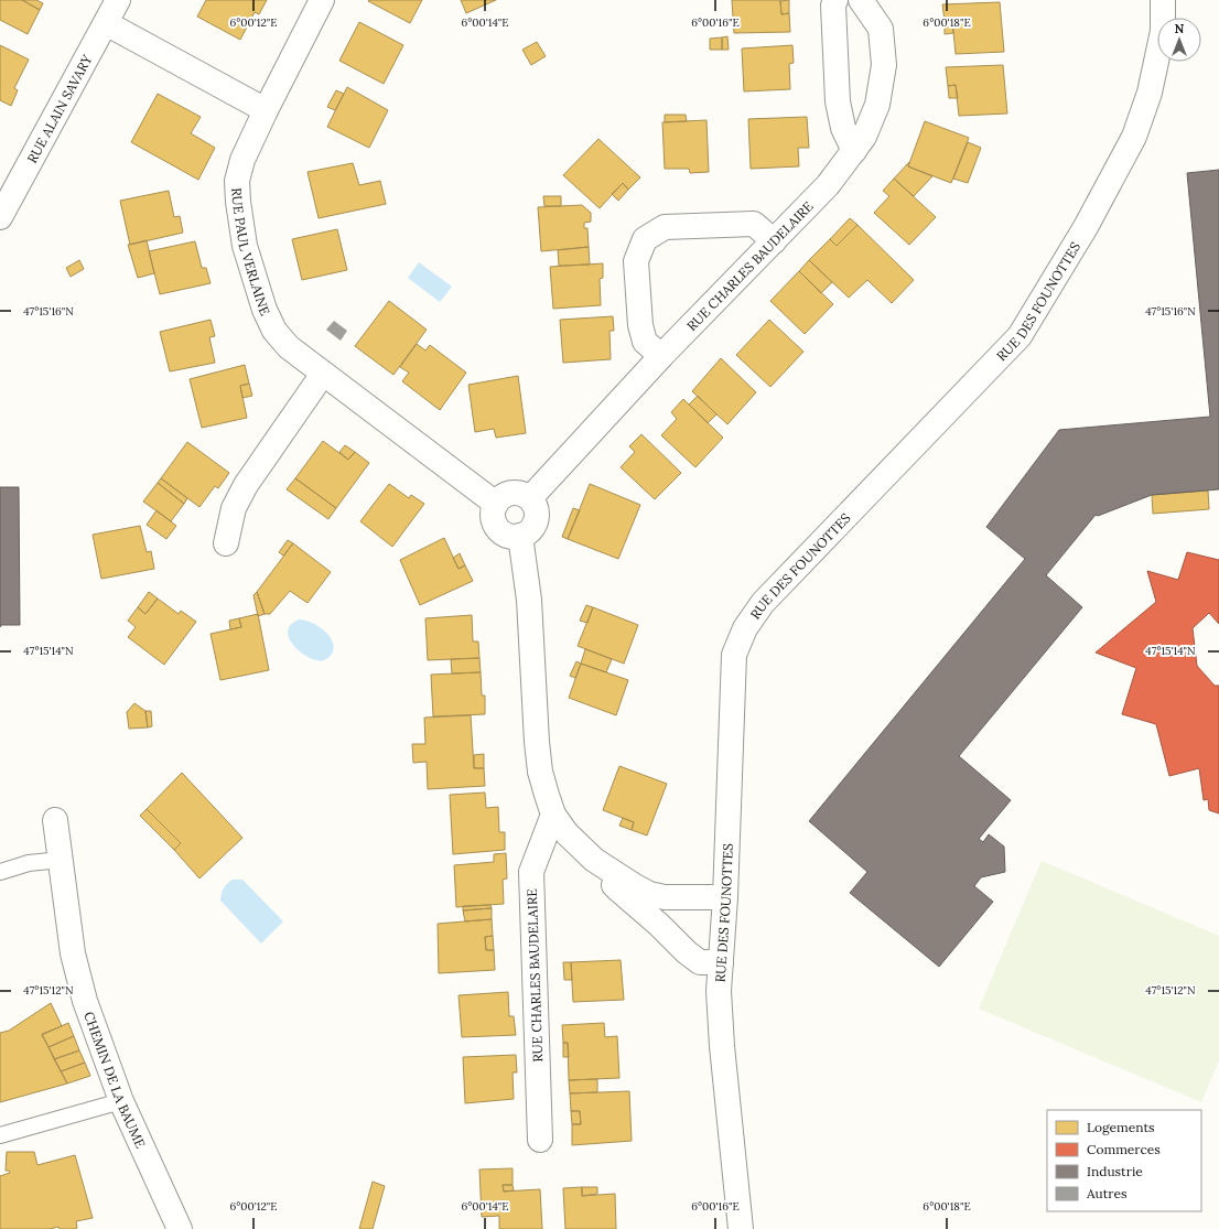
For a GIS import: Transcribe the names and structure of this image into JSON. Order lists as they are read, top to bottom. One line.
{"streets":{"street":["RUE ALAIN SAVARY","RUE PAUL VERLAINE","RUE CHARLES BAUDELAIRE","RUE DES FOUNOTTES","CHEMIN DE LA BAUME"]},"crossings":[["RUE PAUL VERLAINE","RUE CHARLES BAUDELAIRE"]],"legend":["Logements","Commerces","Industrie","Autres"],"north":"top","coordinates":["6°00'12\"E","6°00'14\"E","6°00'16\"E","6°00'18\"E","47°15'16\"N","47°15'14\"N","47°15'12\"N"]}
